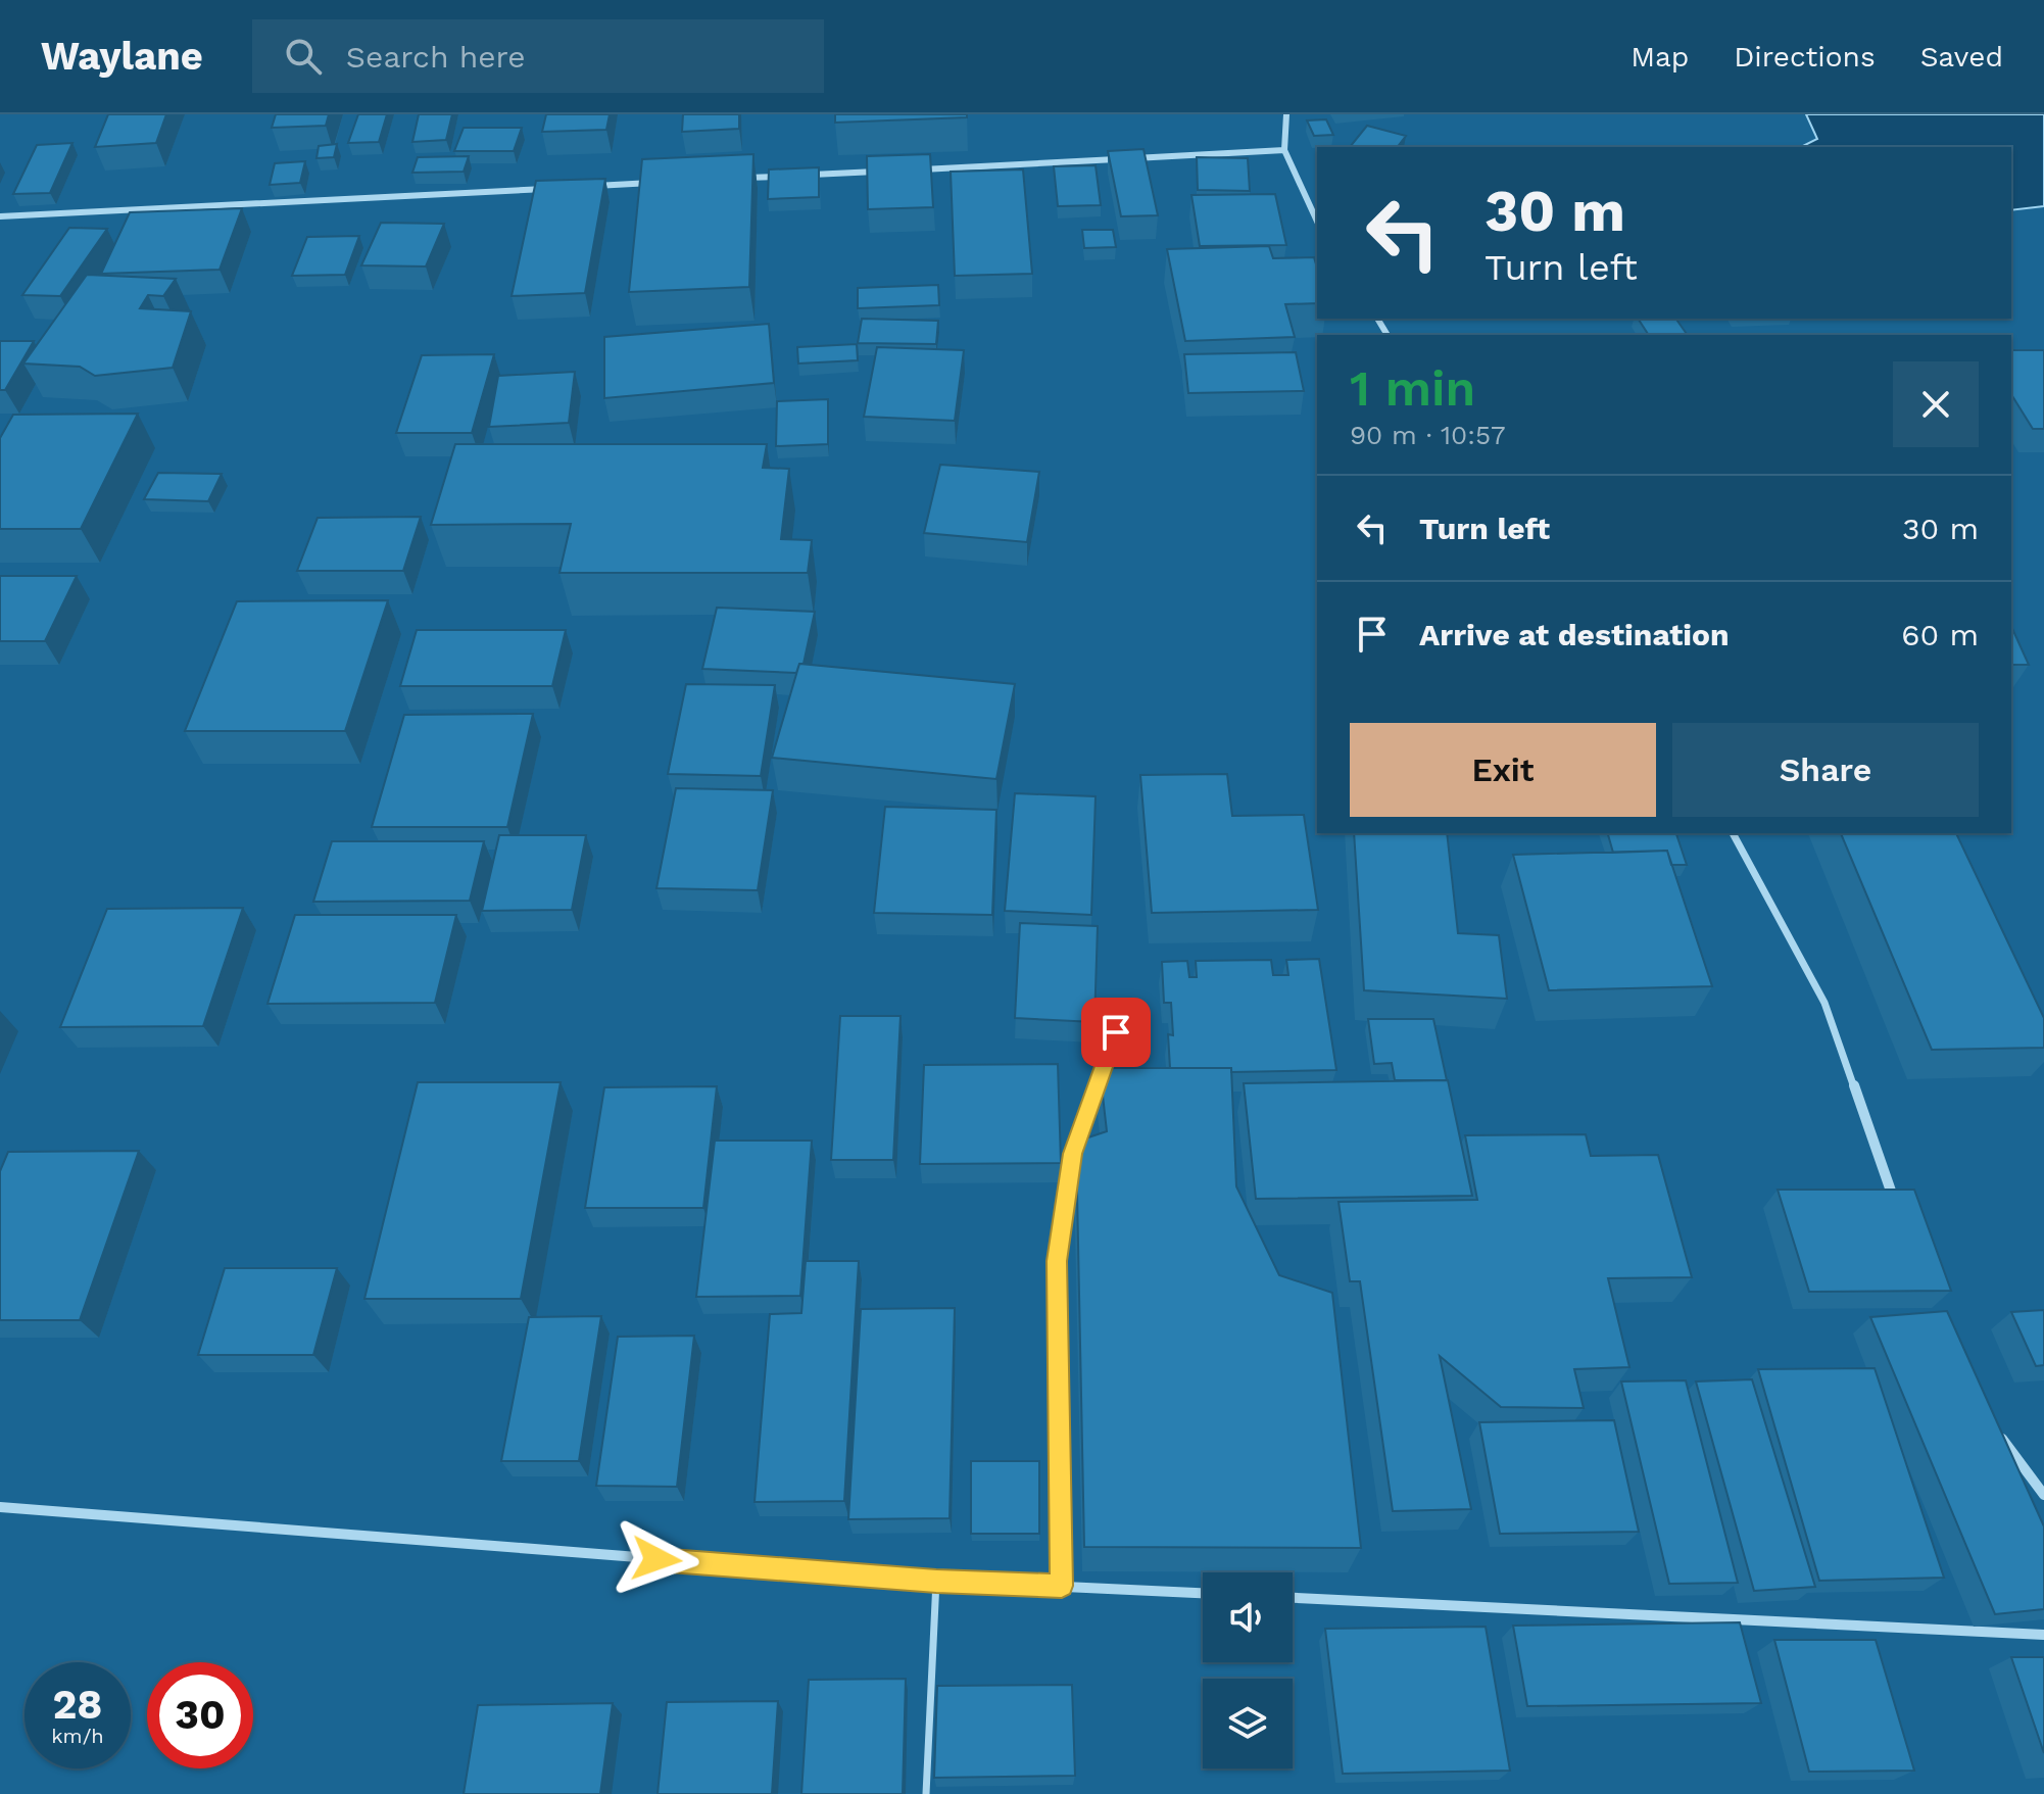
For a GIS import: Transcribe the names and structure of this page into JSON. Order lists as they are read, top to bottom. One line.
{"page":{"header":"Waylane","search":"Search here","nav":["Map","Directions","Saved"],"turn":["30 m","Turn left"],"heading":["1 min","90 m · 10:57"],"list":[{"name":"Turn left","value":"30 m"},{"name":"Arrive at destination","value":"60 m"}],"buttons":["Exit","Share"],"speed":"28 km/h","limit":"30"}}
